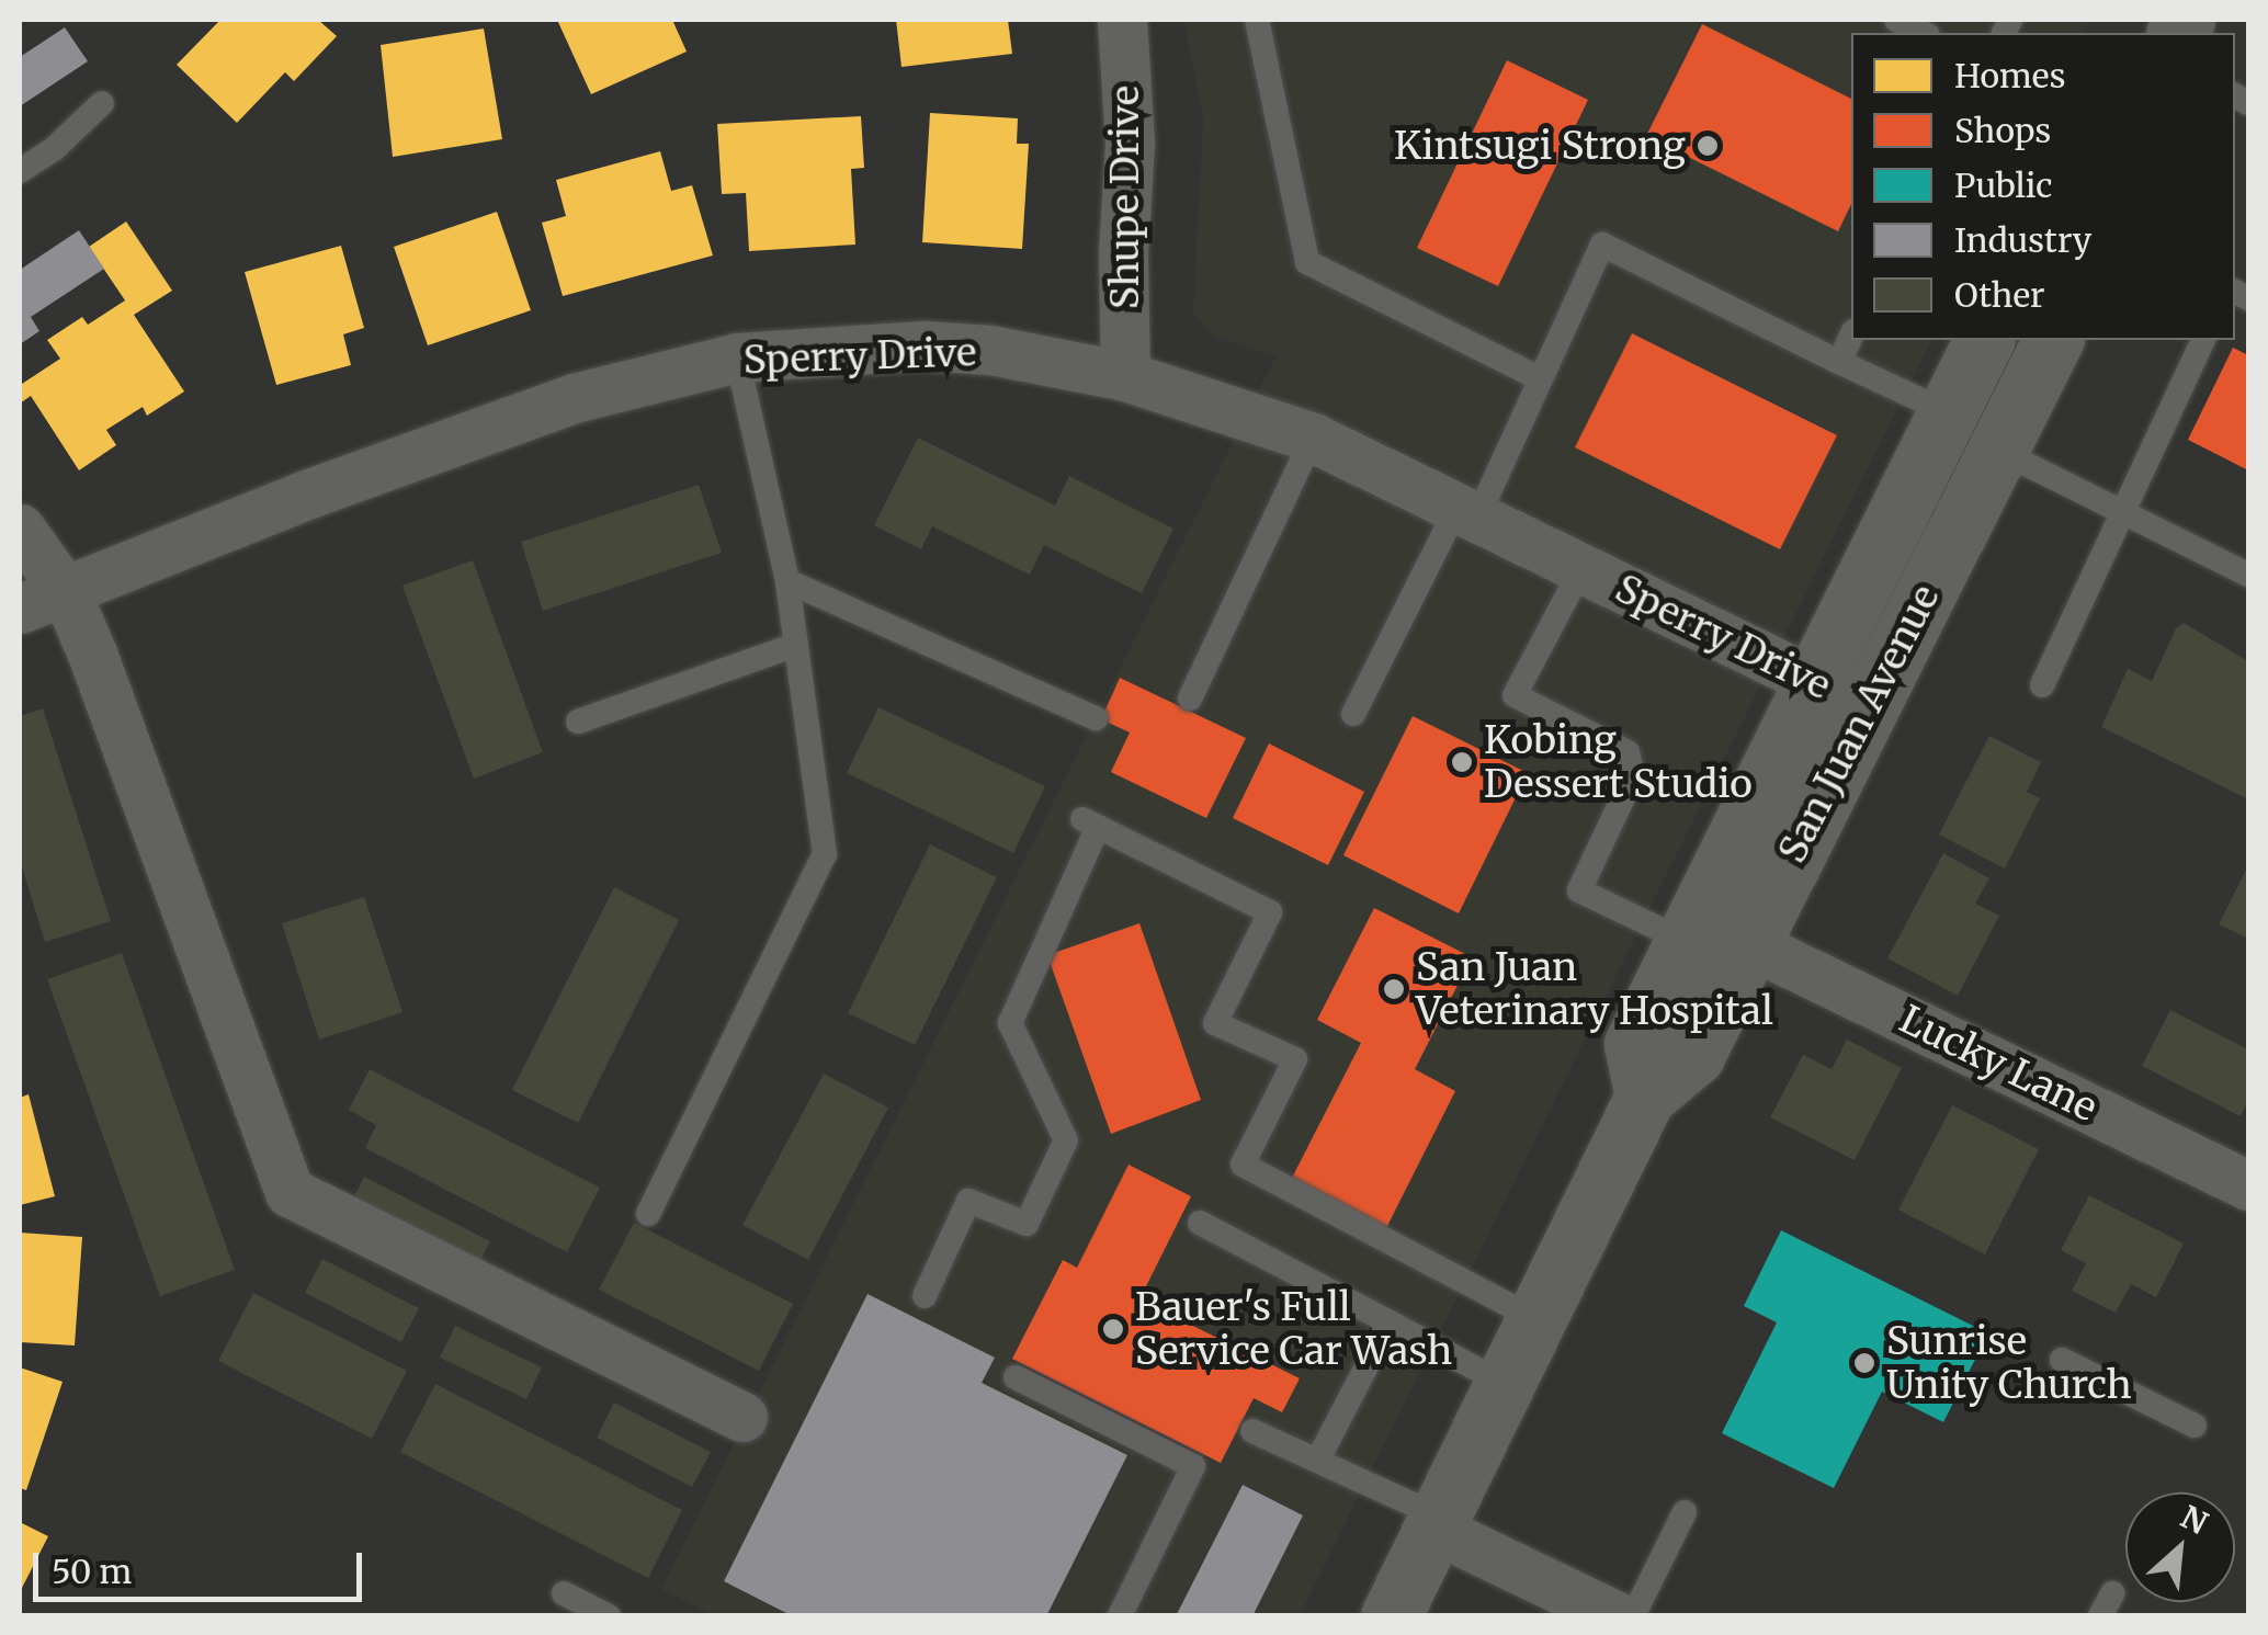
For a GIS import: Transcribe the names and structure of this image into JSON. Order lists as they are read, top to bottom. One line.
{"streets":{"main road":["San Juan Avenue"],"street":["Shupe Drive","Sperry Drive","Lucky Lane"]},"crossings":[["Shupe Drive","Sperry Drive"],["Sperry Drive","San Juan Avenue"],["San Juan Avenue","Lucky Lane"]],"places":["Kintsugi Strong","Kobing Dessert Studio","San Juan Veterinary Hospital","Bauer's Full Service Car Wash","Sunrise Unity Church"],"legend":["Homes","Shops","Public","Industry","Other"],"scale_bar":"50 m","north":"top right"}
